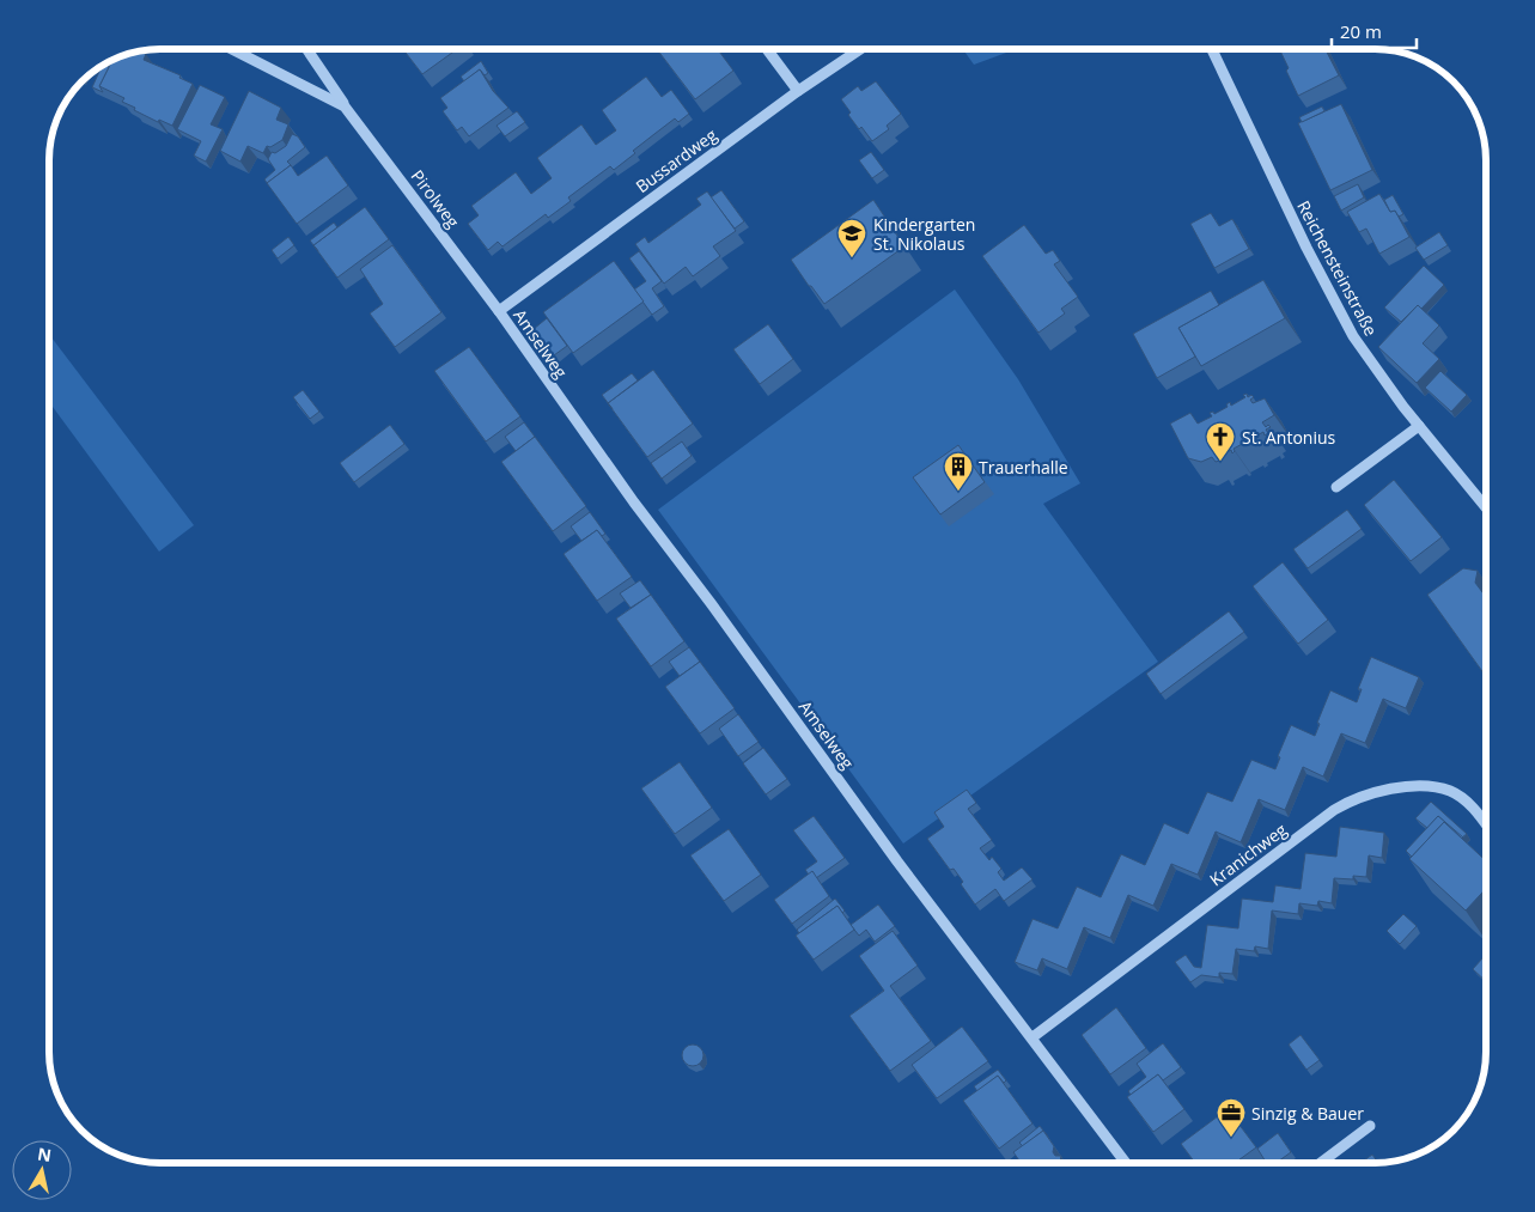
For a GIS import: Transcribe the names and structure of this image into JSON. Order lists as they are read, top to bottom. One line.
{"streets":{"street":["Bussardweg","Pirolweg","Reichensteinstraße","Amselweg","Kranichweg"]},"crossings":[["Bussardweg","Pirolweg"],["Bussardweg","Amselweg"],["Pirolweg","Amselweg"],["Amselweg","Kranichweg"]],"places":{"school or university":["Kindergarten St. Nikolaus"],"church":["St. Antonius"],"building":["Trauerhalle"],"office":["Sinzig & Bauer"]},"scale_bar":"20 m","north":"top"}
